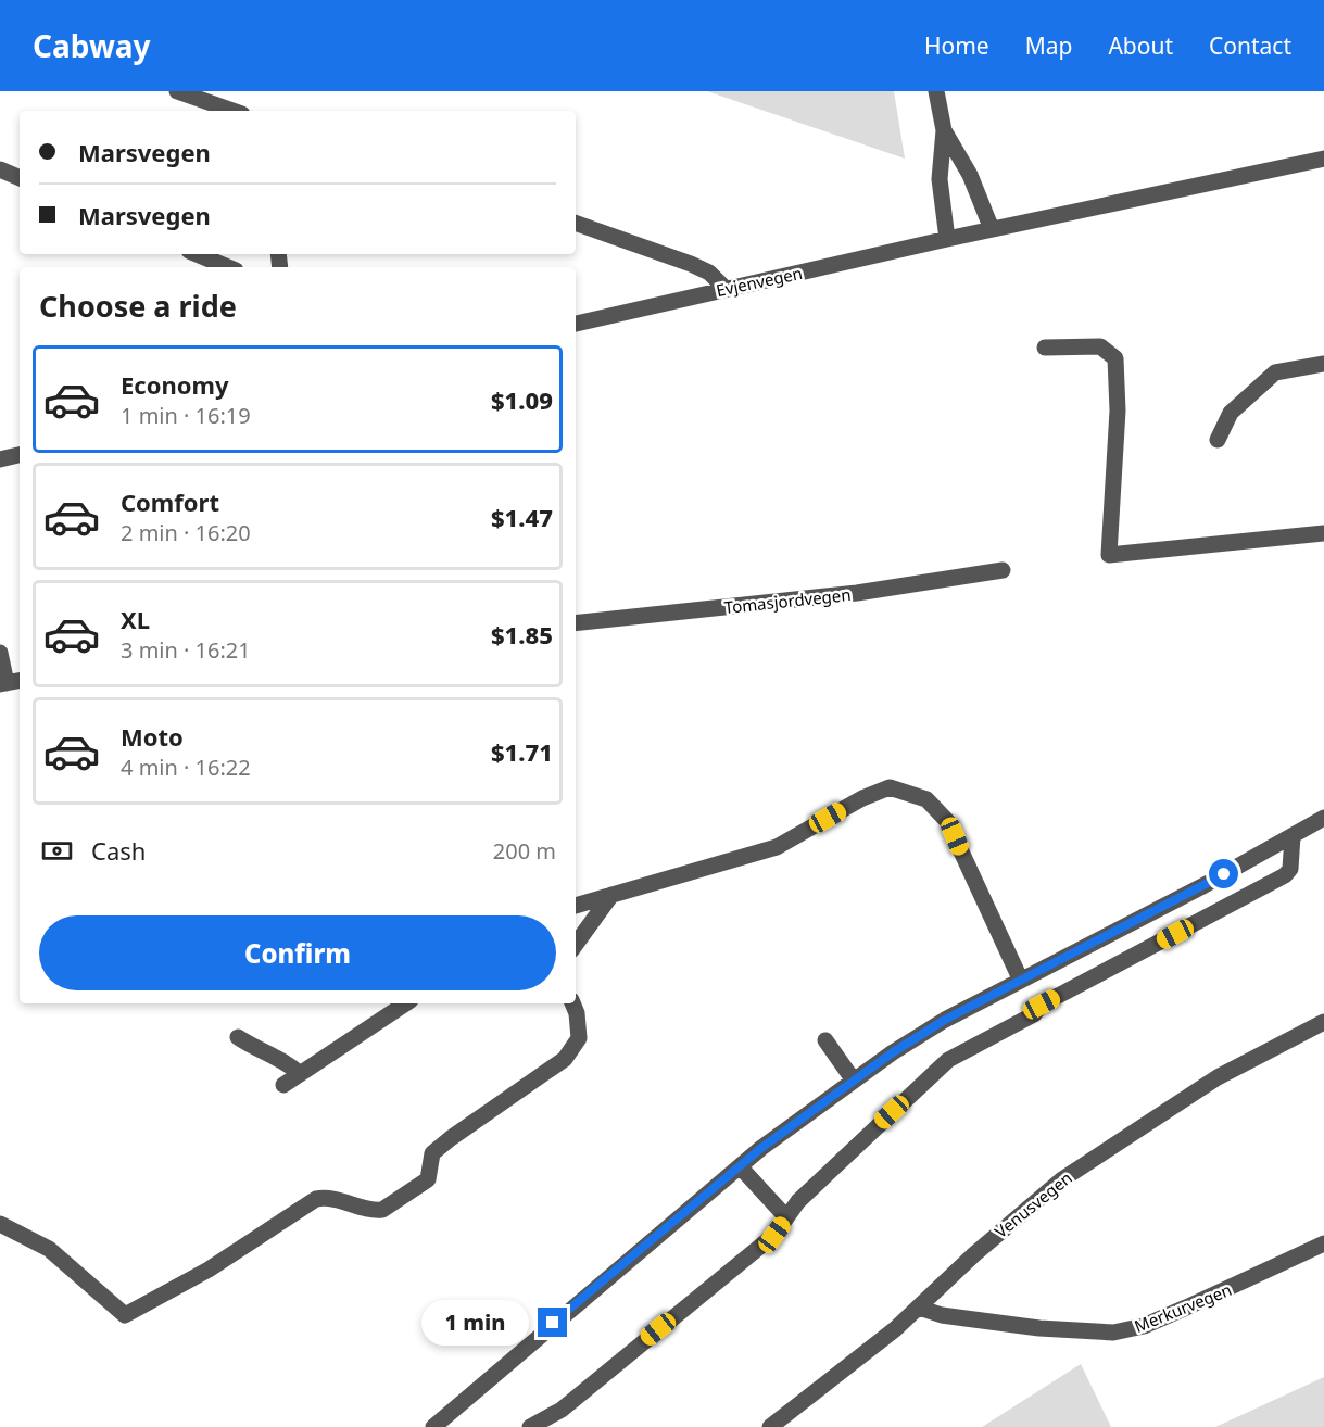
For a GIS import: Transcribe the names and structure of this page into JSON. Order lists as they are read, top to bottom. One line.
{"streets":{"street":["Evjenvegen","Tomasjordvegen","Venusvegen","Merkurvegen"]},"crossings":[["Venusvegen","Merkurvegen"]],"page":{"header":"Cabway","nav":["Home","Map","About","Contact"],"banner":["Marsvegen","Marsvegen"],"heading":"Choose a ride","list":[{"name":"Economy","note":"1 min · 16:19","value":"$1.09"},{"name":"Comfort","note":"2 min · 16:20","value":"$1.47"},{"name":"XL","note":"3 min · 16:21","value":"$1.85"},{"name":"Moto","note":"4 min · 16:22","value":"$1.71"}],"pay":["Cash","200 m"],"buttons":"Confirm","bubble":"1 min"}}
